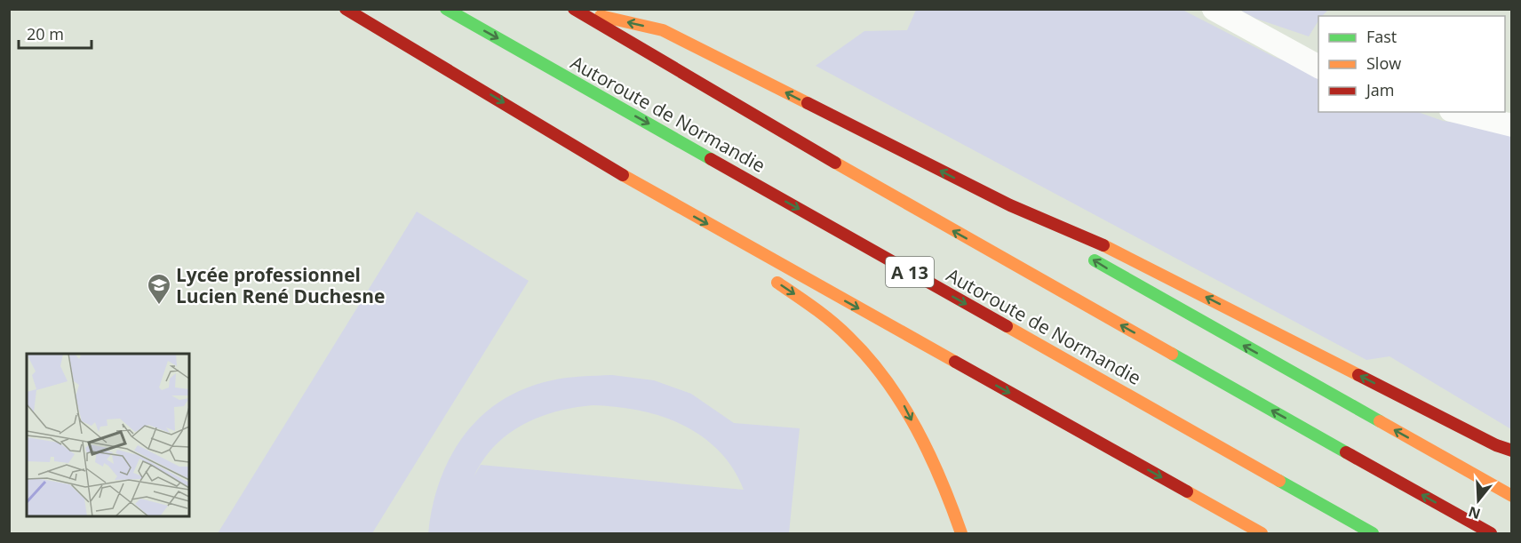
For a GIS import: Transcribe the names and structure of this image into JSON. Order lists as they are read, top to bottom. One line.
{"streets":{"highway":["Autoroute de Normandie","A 13"]},"places":{"school or university":["Lycée professionnel Lucien René Duchesne"]},"legend":["Fast","Slow","Jam"],"scale_bar":"20 m","north":"bottom"}
